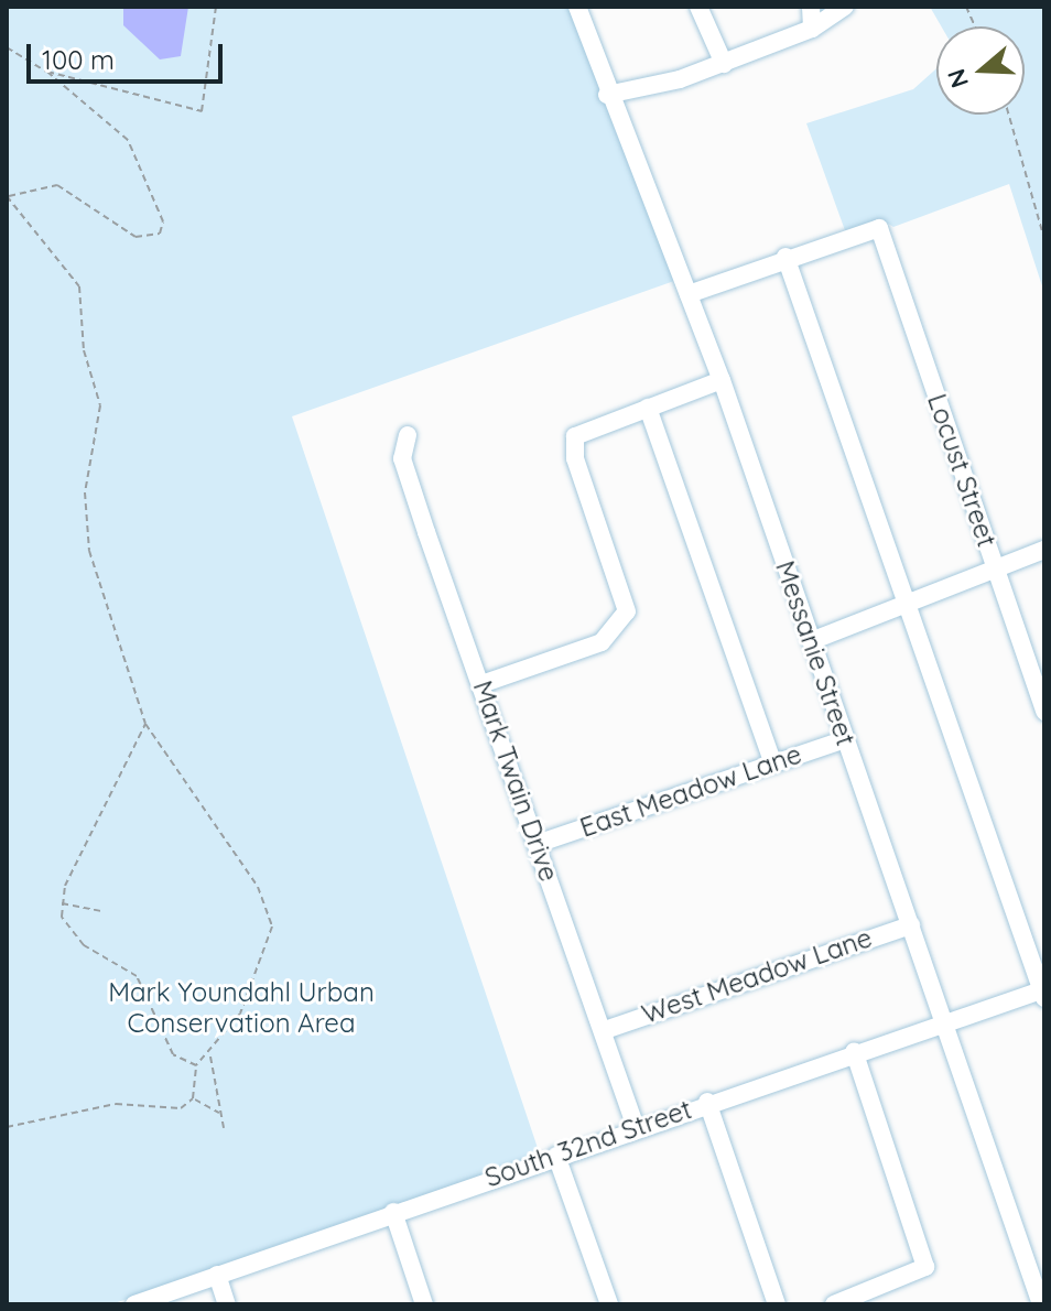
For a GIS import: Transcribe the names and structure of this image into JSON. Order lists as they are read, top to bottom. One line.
{"streets":{"street":["Locust Street","Messanie Street","Mark Twain Drive","East Meadow Lane","West Meadow Lane","South 32nd Street"]},"crossings":[["Messanie Street","East Meadow Lane"],["Messanie Street","West Meadow Lane"],["Messanie Street","South 32nd Street"],["Mark Twain Drive","East Meadow Lane"],["Mark Twain Drive","West Meadow Lane"],["Mark Twain Drive","South 32nd Street"]],"parks":["Mark Youndahl Urban Conservation Area"],"scale_bar":"100 m","north":"left"}
